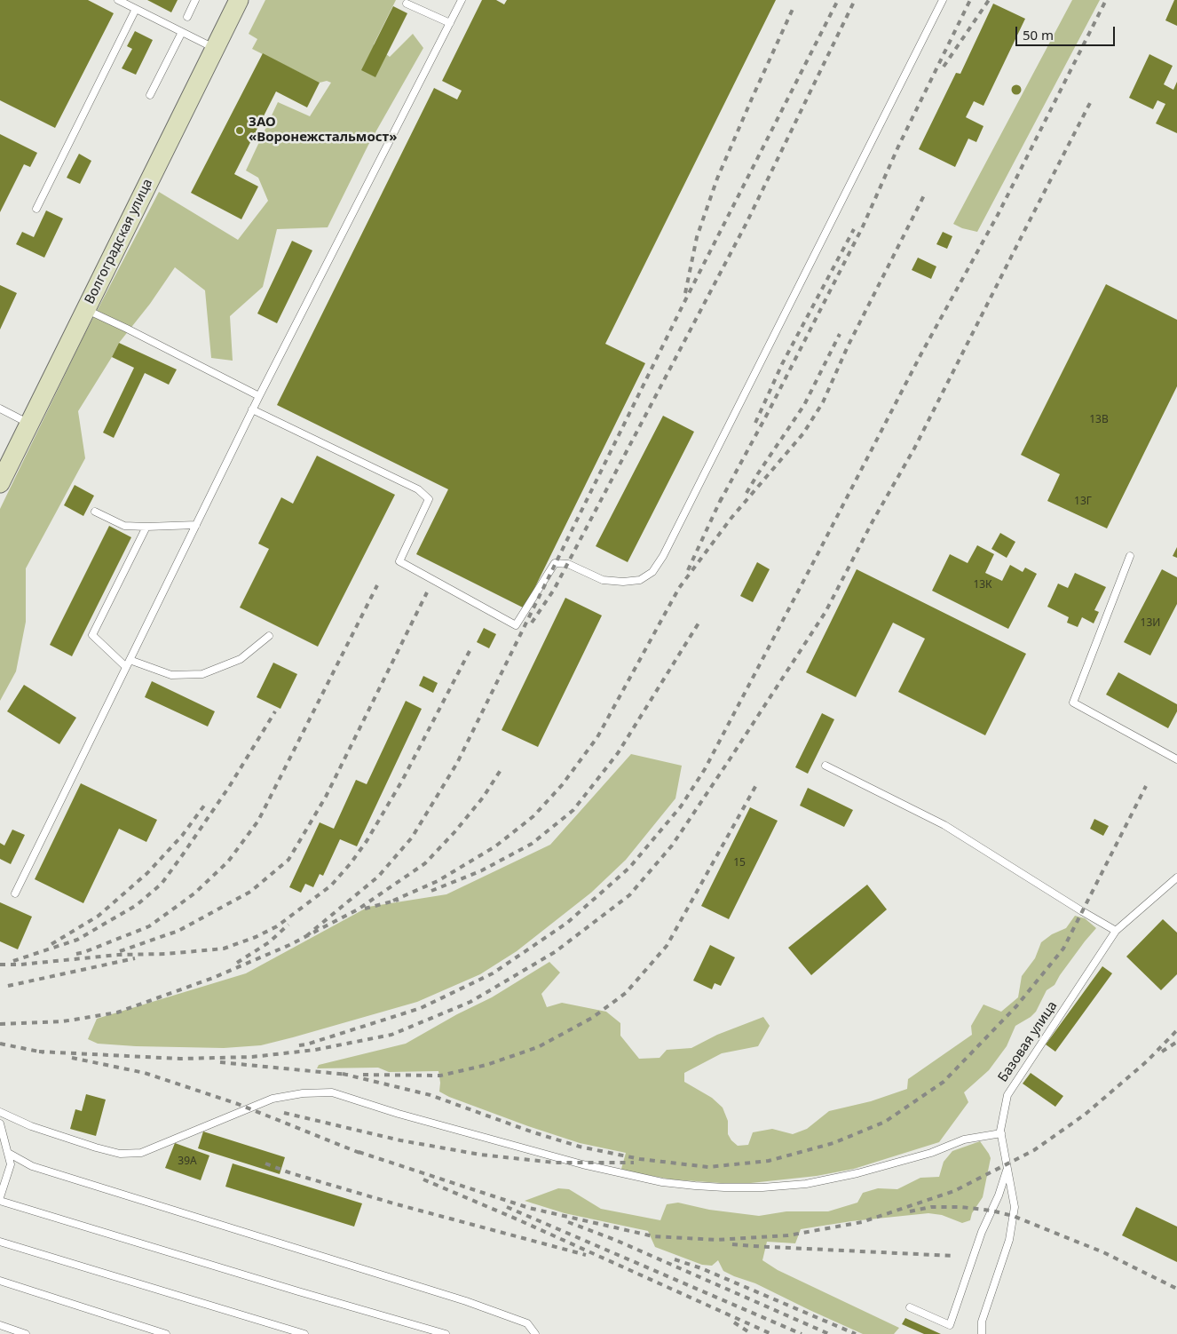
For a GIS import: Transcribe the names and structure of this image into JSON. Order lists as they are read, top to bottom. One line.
{"streets":{"main road":["Волгоградская улица"],"lane":["Базовая улица"]},"places":["ЗАО «Воронежстальмост»"],"house_numbers":["13В","13Г","13К","13И","15","39А"],"scale_bar":"50 m"}
